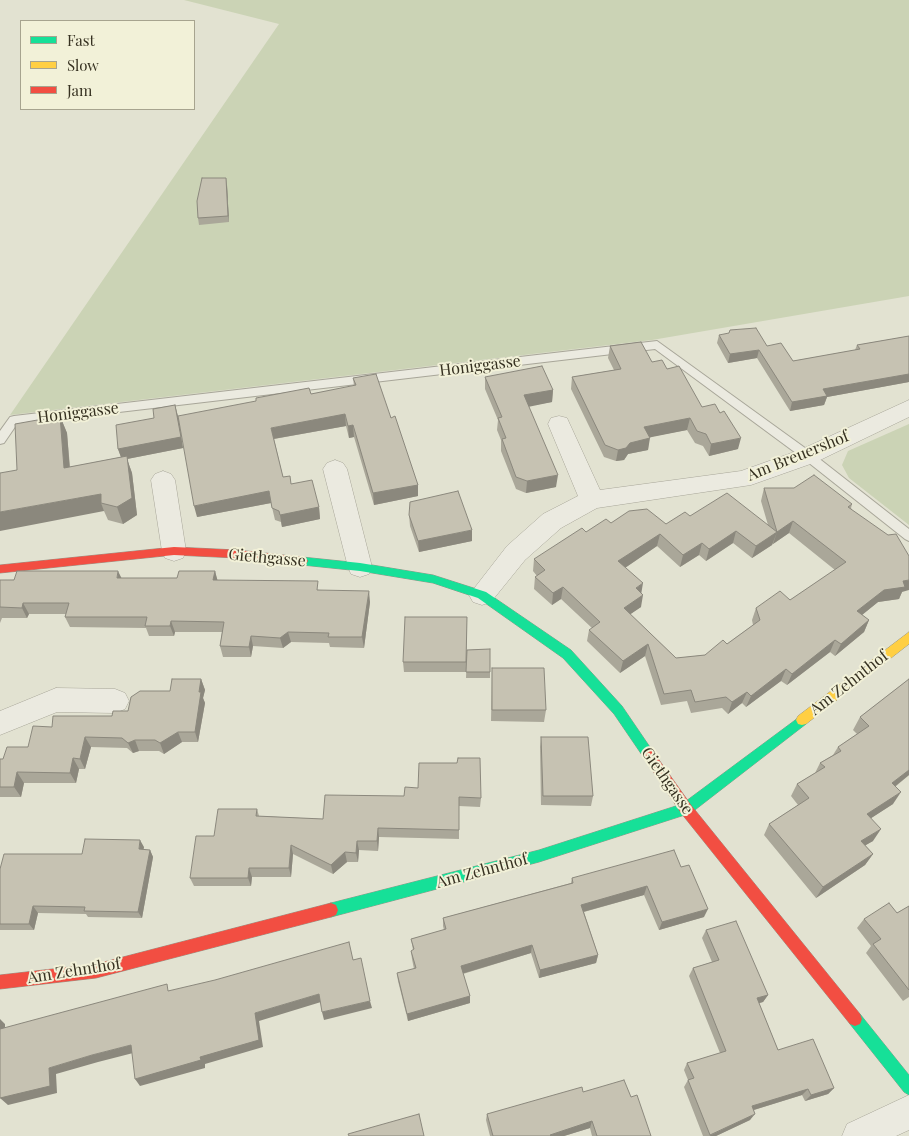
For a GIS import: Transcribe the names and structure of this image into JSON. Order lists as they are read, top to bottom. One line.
{"streets":{"street":["Am Breuershof","Giethgasse","Am Zehnthof"],"lane":["Honiggasse"]},"crossings":[["Honiggasse","Am Breuershof"],["Am Breuershof","Giethgasse"],["Giethgasse","Am Zehnthof"]],"legend":["Fast","Slow","Jam"]}
